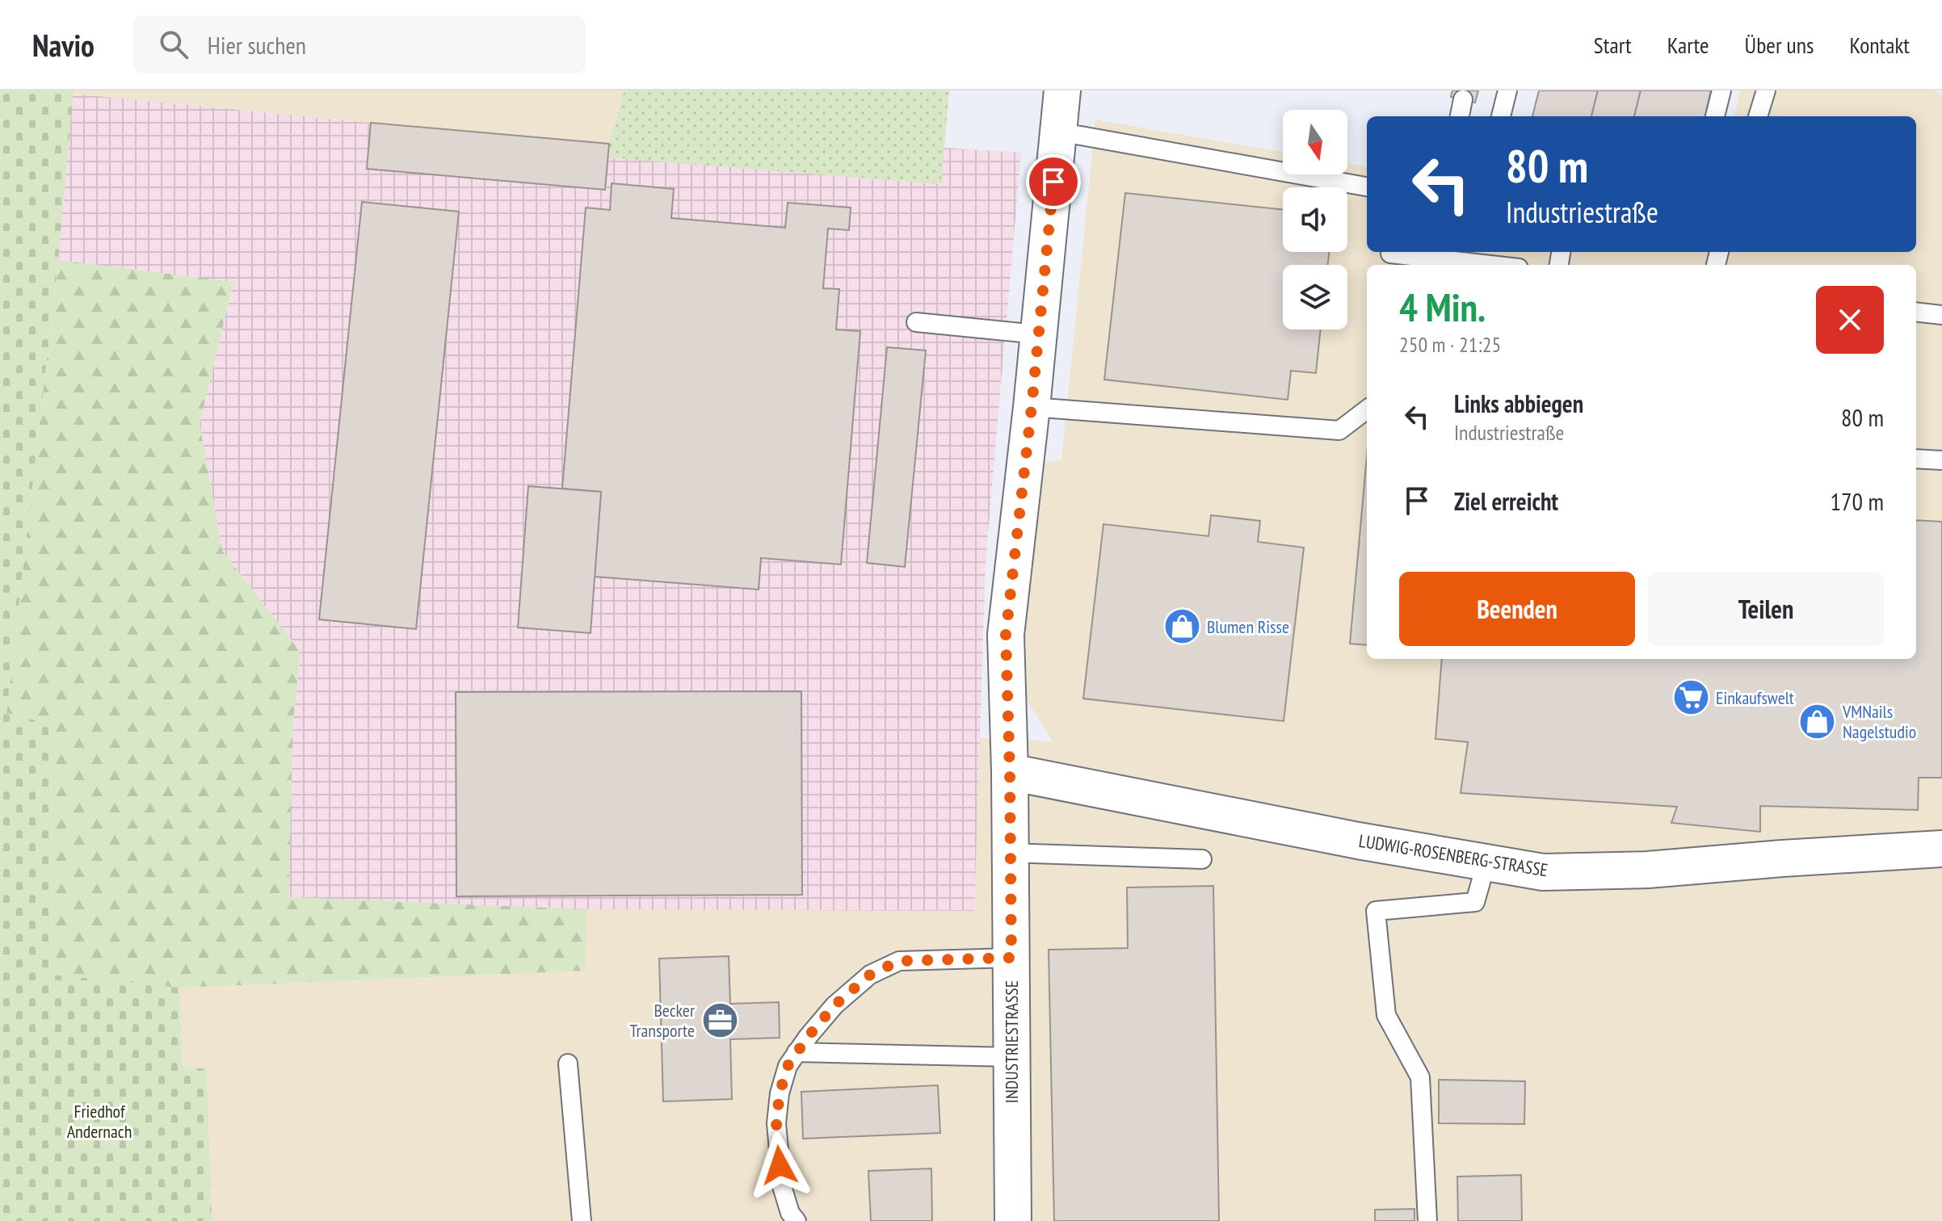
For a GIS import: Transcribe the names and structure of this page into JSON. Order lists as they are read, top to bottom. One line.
{"streets":{"street":["LUDWIG-ROSENBERG-STRASSE","INDUSTRIESTRASSE"]},"crossings":[["LUDWIG-ROSENBERG-STRASSE","INDUSTRIESTRASSE"]],"parks":["Friedhof Andernach"],"places":{"shop":["Blumen Risse","VMNails Nagelstudio"],"supermarket":["Einkaufswelt"],"office":["Becker Transporte"]},"north":"bottom","page":{"header":"Navio","search":"Hier suchen","nav":["Start","Karte","Über uns","Kontakt"],"turn":["80 m","Industriestraße"],"heading":["4 Min.","250 m · 21:25"],"list":[{"name":"Links abbiegen","note":"Industriestraße","value":"80 m"},{"name":"Ziel erreicht","value":"170 m"}],"buttons":["Beenden","Teilen"]}}
